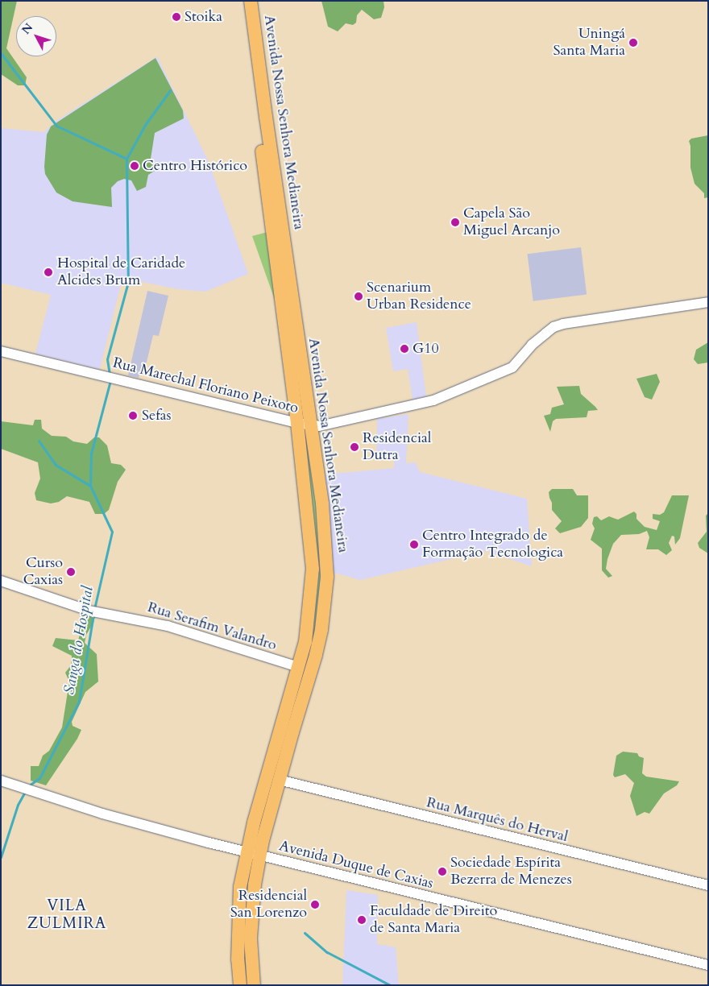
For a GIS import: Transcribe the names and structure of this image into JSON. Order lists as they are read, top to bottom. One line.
{"streets":{"main road":["Avenida Nossa Senhora Medianeira"],"street":["Rua Marechal Floriano Peixoto","Rua Serafim Valandro","Rua Marquês do Herval","Avenida Duque de Caxias"]},"crossings":[["Avenida Nossa Senhora Medianeira","Rua Marechal Floriano Peixoto"],["Avenida Nossa Senhora Medianeira","Rua Serafim Valandro"],["Avenida Nossa Senhora Medianeira","Rua Marquês do Herval"],["Avenida Nossa Senhora Medianeira","Avenida Duque de Caxias"]],"districts":["VILA ZULMIRA"],"water":["Sanga do Hospital"],"places":["Stoika","Uningá Santa Maria","Centro Histórico","Capela São Miguel Arcanjo","Hospital de Caridade Alcides Brum","Scenarium Urban Residence","G10","Sefas","Residencial Dutra","Centro Integrado de Formação Tecnologica","Curso Caxias","Sociedade Espírita Bezerra de Menezes","Residencial San Lorenzo","Faculdade de Direito de Santa Maria"],"north":"top left"}
